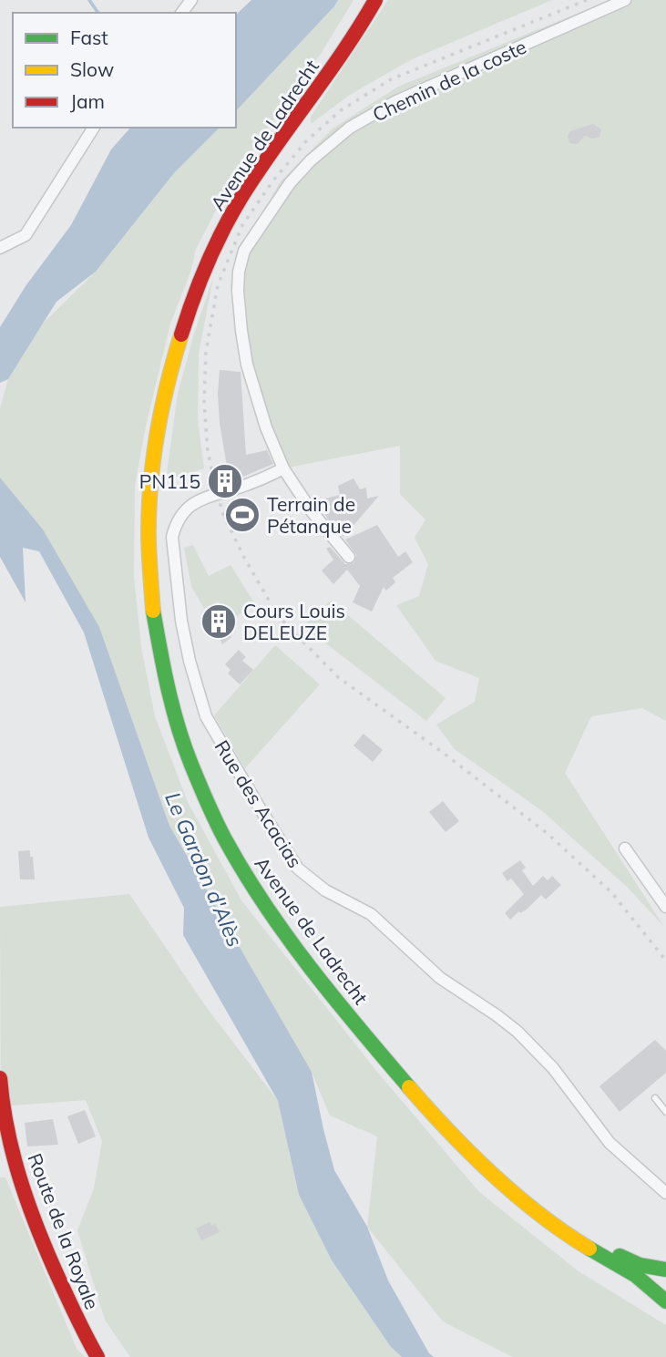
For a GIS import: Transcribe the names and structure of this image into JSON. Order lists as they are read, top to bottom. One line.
{"streets":{"main road":["Avenue de Ladrecht","Route de la Royale"],"street":["Chemin de la coste","Rue des Acacias"]},"crossings":[["Chemin de la coste","Rue des Acacias"]],"water":["Le Gardon d'Alès"],"places":{"building":["PN115","Cours Louis DELEUZE"],"sports":["Terrain de Pétanque"]},"legend":["Fast","Slow","Jam"]}
